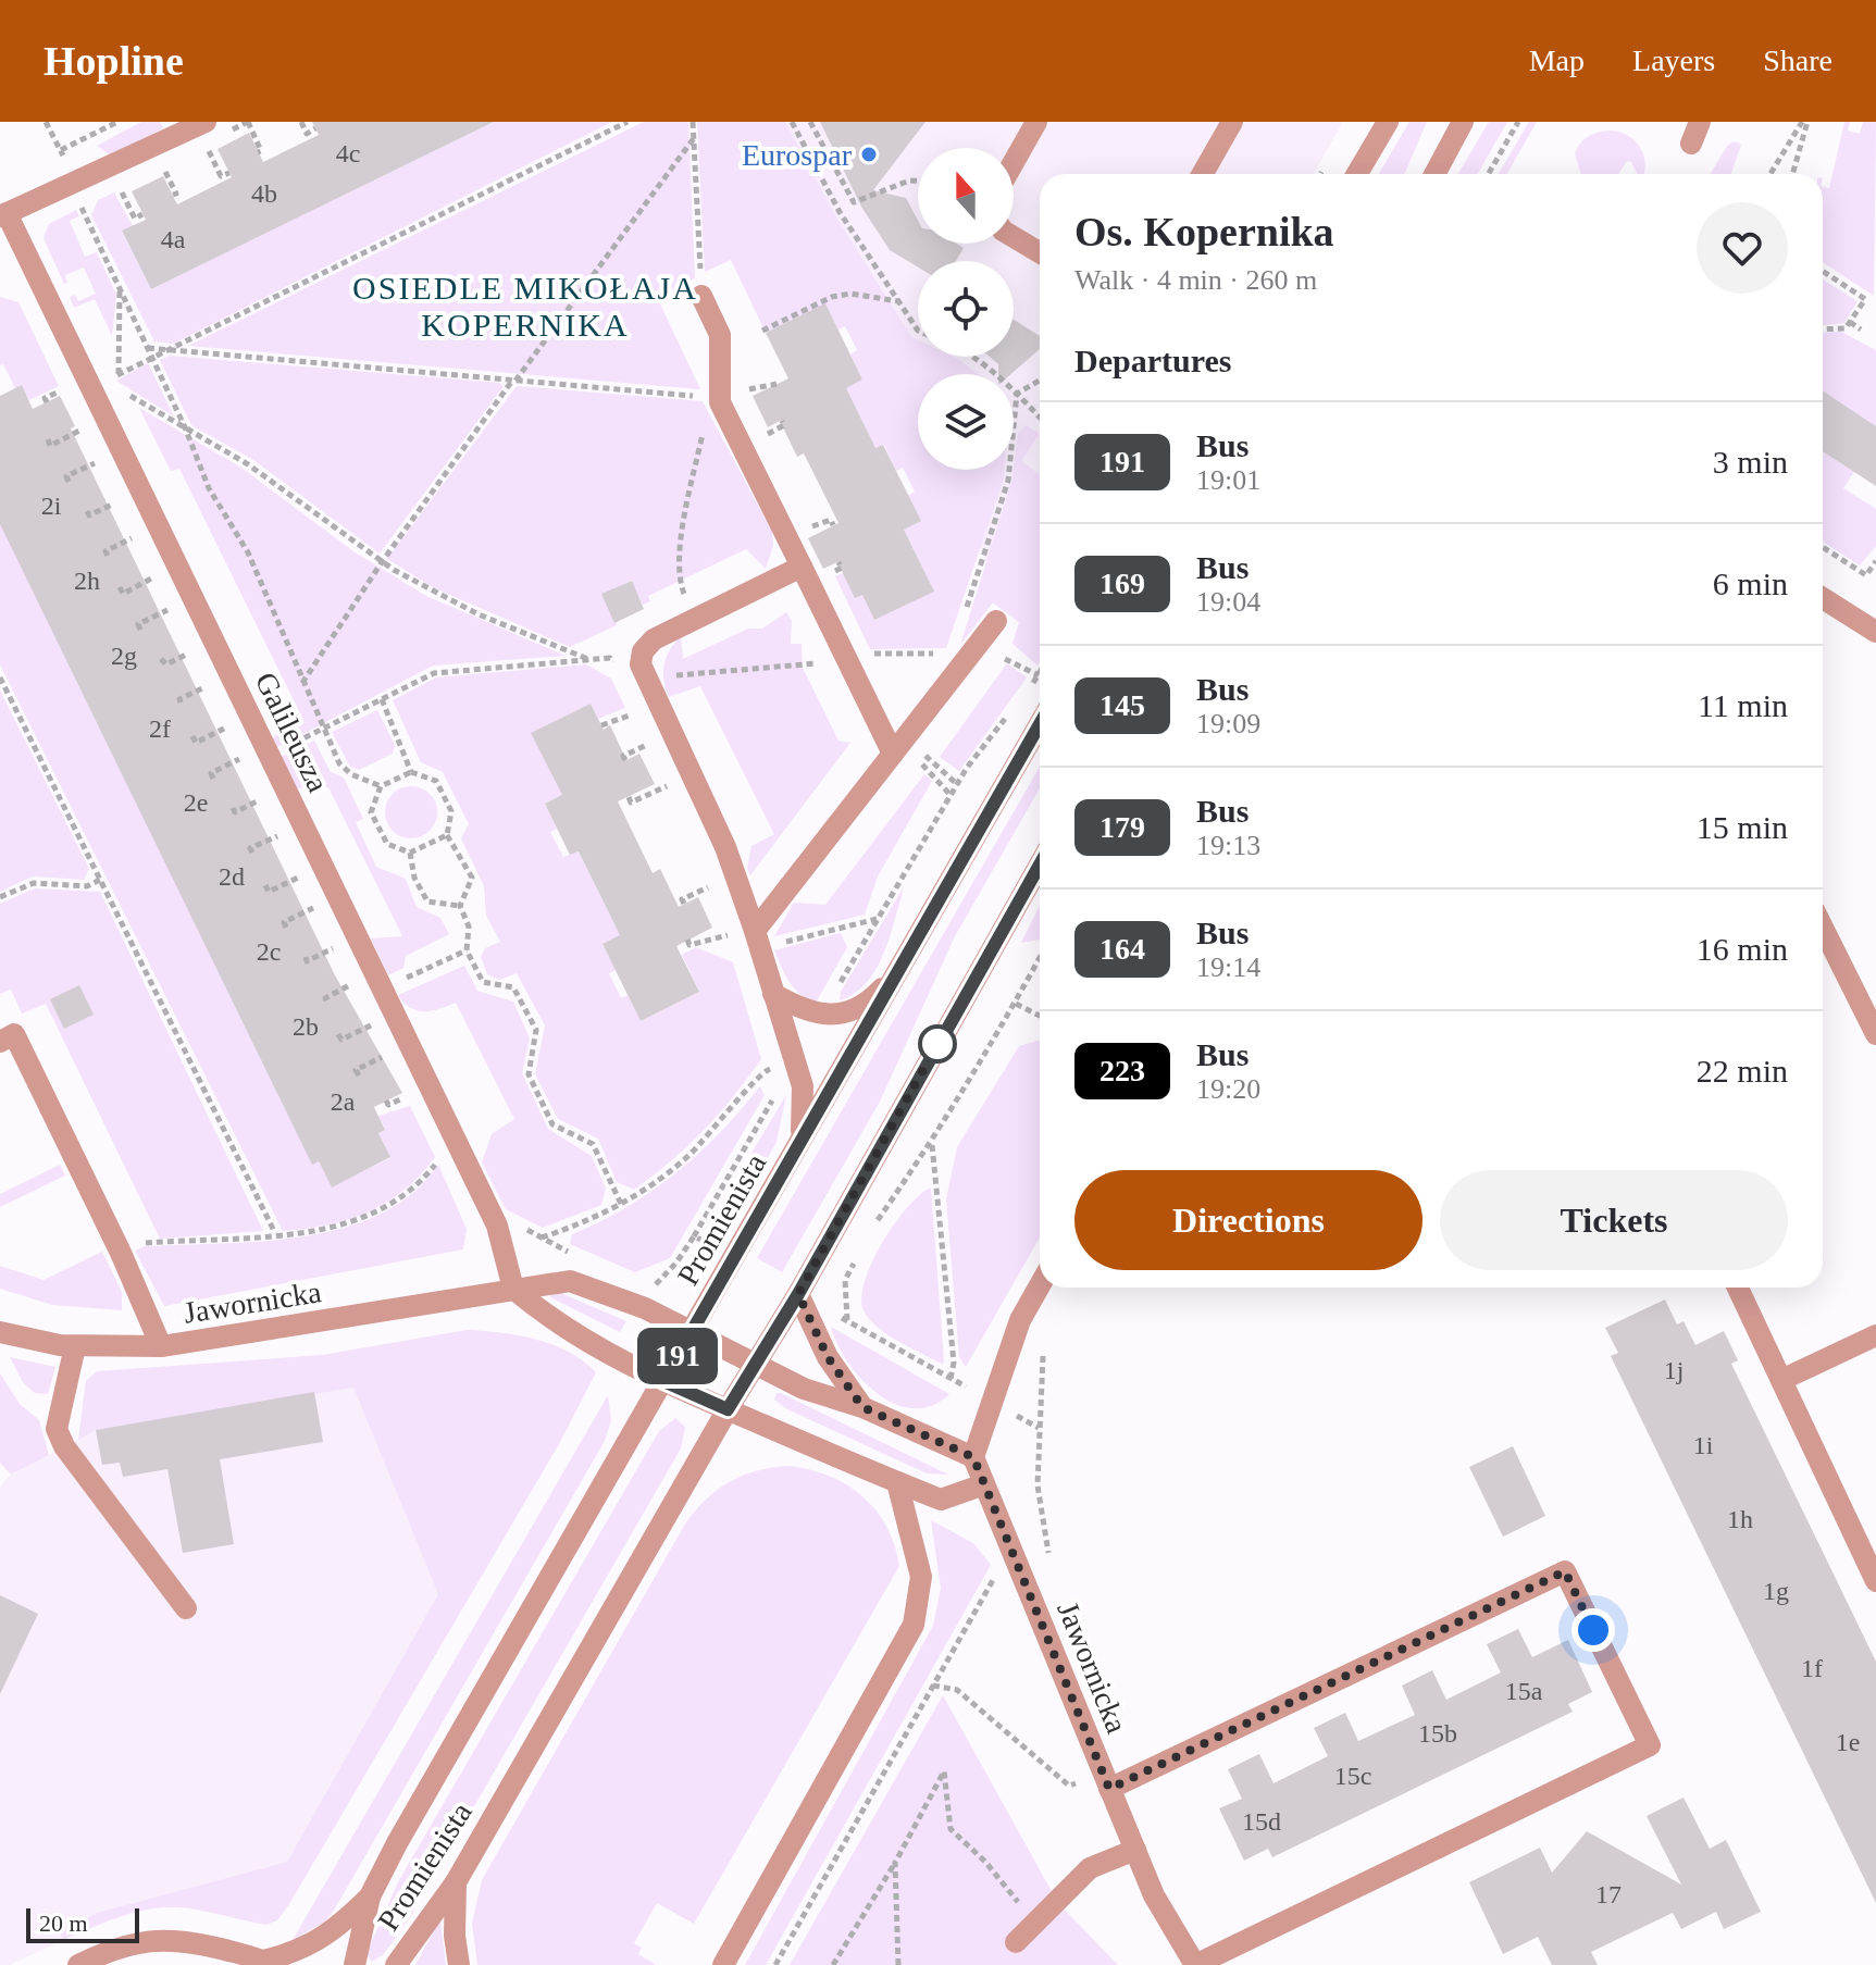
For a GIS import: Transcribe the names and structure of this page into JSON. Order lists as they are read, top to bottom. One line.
{"streets":{"street":["Galileusza","Promienista","Jawornicka"]},"crossings":[["Galileusza","Jawornicka"],["Promienista","Jawornicka"]],"districts":["OSIEDLE MIKOŁAJA KOPERNIKA"],"places":["Eurospar"],"lines":["bus line 191"],"house_numbers":["4c","4b","4a","2i","2h","2g","2f","2e","2d","2c","2b","2a","1j","1i","1h","1g","1f","15a","15b","1e","15c","15d","17"],"scale_bar":"20 m","north":"top","page":{"header":"Hopline","nav":["Map","Layers","Share"],"on_map":"191","heading":[["Os. Kopernika","Walk · 4 min · 260 m"],"Departures"],"list":[{"mark":"191","name":"Bus","note":"19:01","value":"3 min"},{"mark":"169","name":"Bus","note":"19:04","value":"6 min"},{"mark":"145","name":"Bus","note":"19:09","value":"11 min"},{"mark":"179","name":"Bus","note":"19:13","value":"15 min"},{"mark":"164","name":"Bus","note":"19:14","value":"16 min"},{"mark":"223","name":"Bus","note":"19:20","value":"22 min"}],"buttons":["Directions","Tickets"],"scale":"20 m"}}
